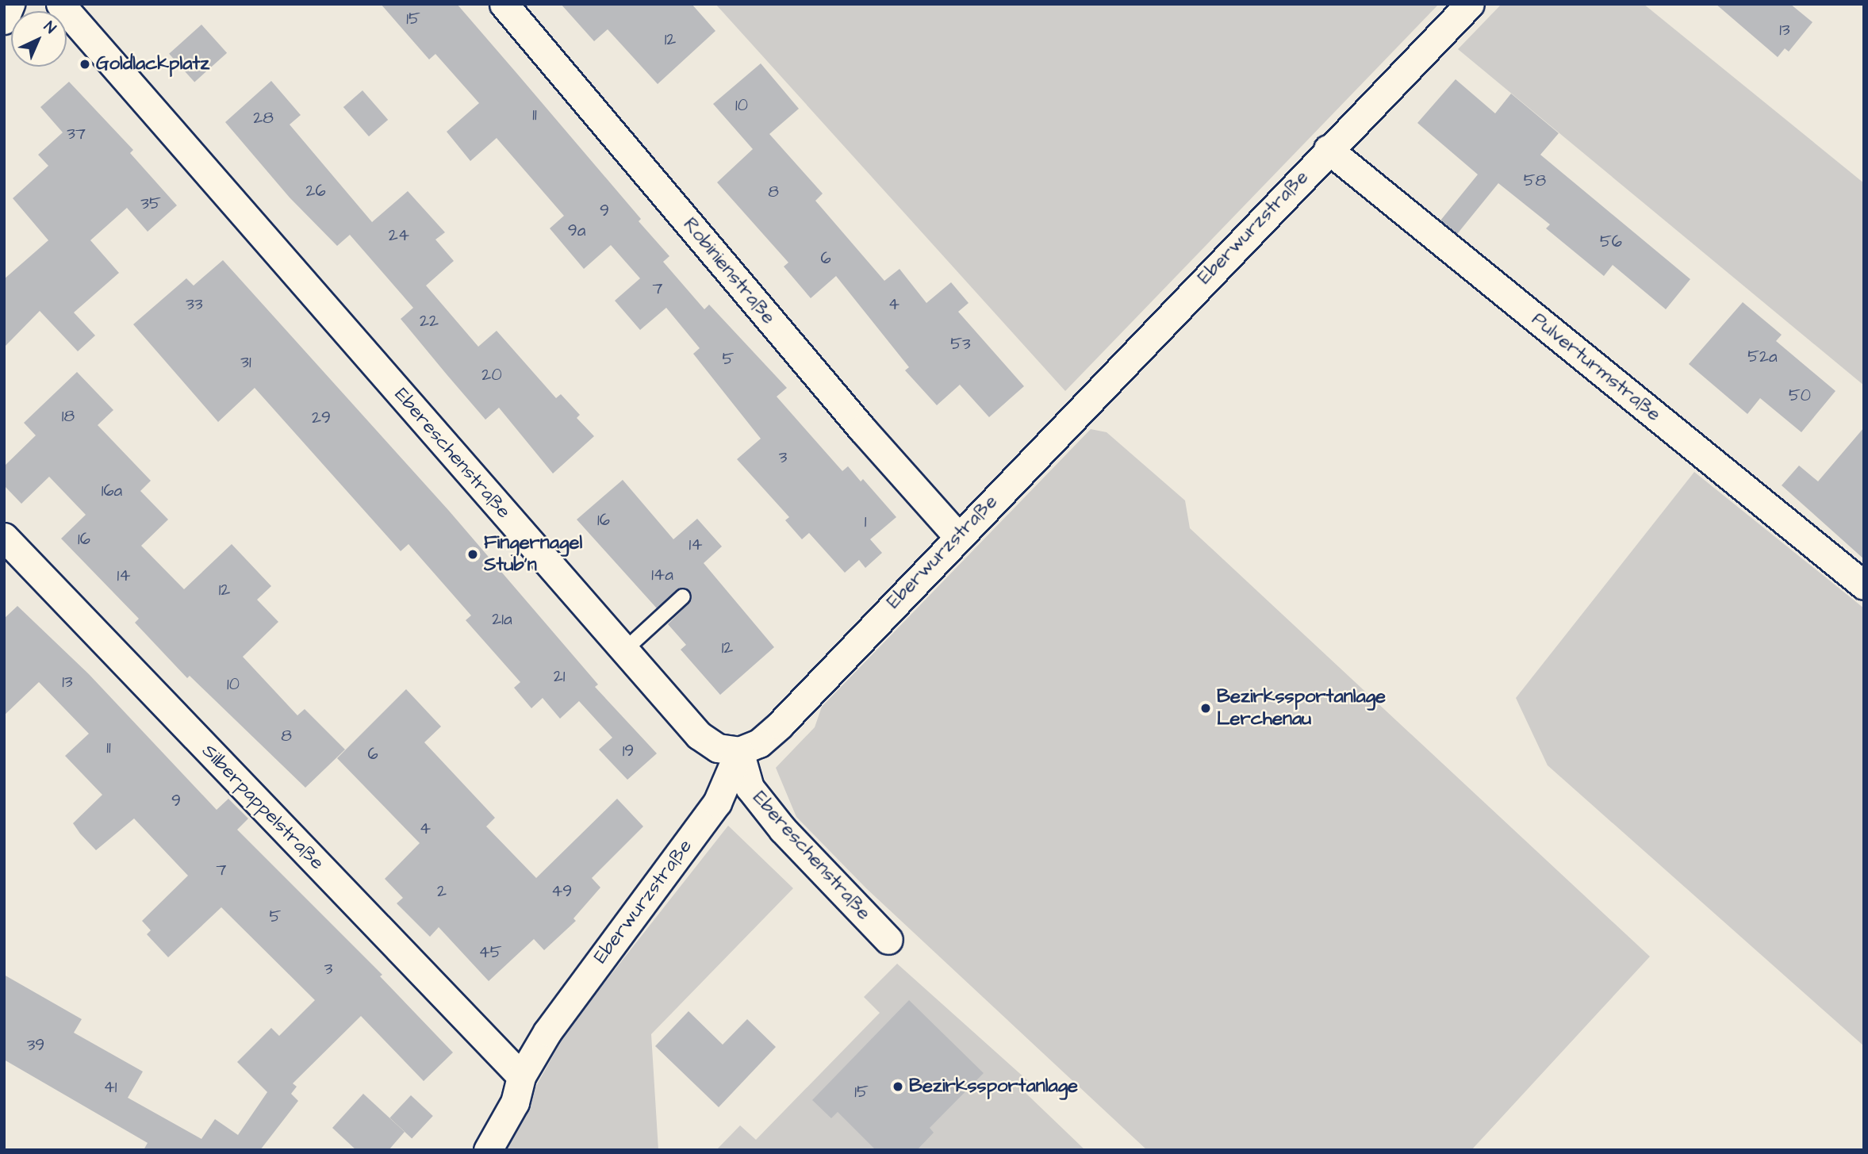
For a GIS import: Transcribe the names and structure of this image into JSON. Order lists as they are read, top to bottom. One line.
{"streets":{"street":["Eberwurzstraße","Robinienstraße","Pulverturmstraße","Ebereschenstraße","Silberpappelstraße"]},"crossings":[["Eberwurzstraße","Robinienstraße"],["Eberwurzstraße","Pulverturmstraße"],["Eberwurzstraße","Ebereschenstraße"],["Eberwurzstraße","Silberpappelstraße"]],"places":["Goldlackplatz","Fingernagel Stub'n","Bezirkssportanlage Lerchenau","Bezirkssportanlage"],"house_numbers":["15","13","12","10","11","28","37","58","26","8","35","9","9a","24","56","6","7","33","4","22","53","52a","5","31","20","50","18","29","3","16a","16","1","16","14","14a","14","12","21a","12","21","13","10","8","11","19","6","9","4","7","2","49","5","45","3","39","41","15"],"north":"top right"}
